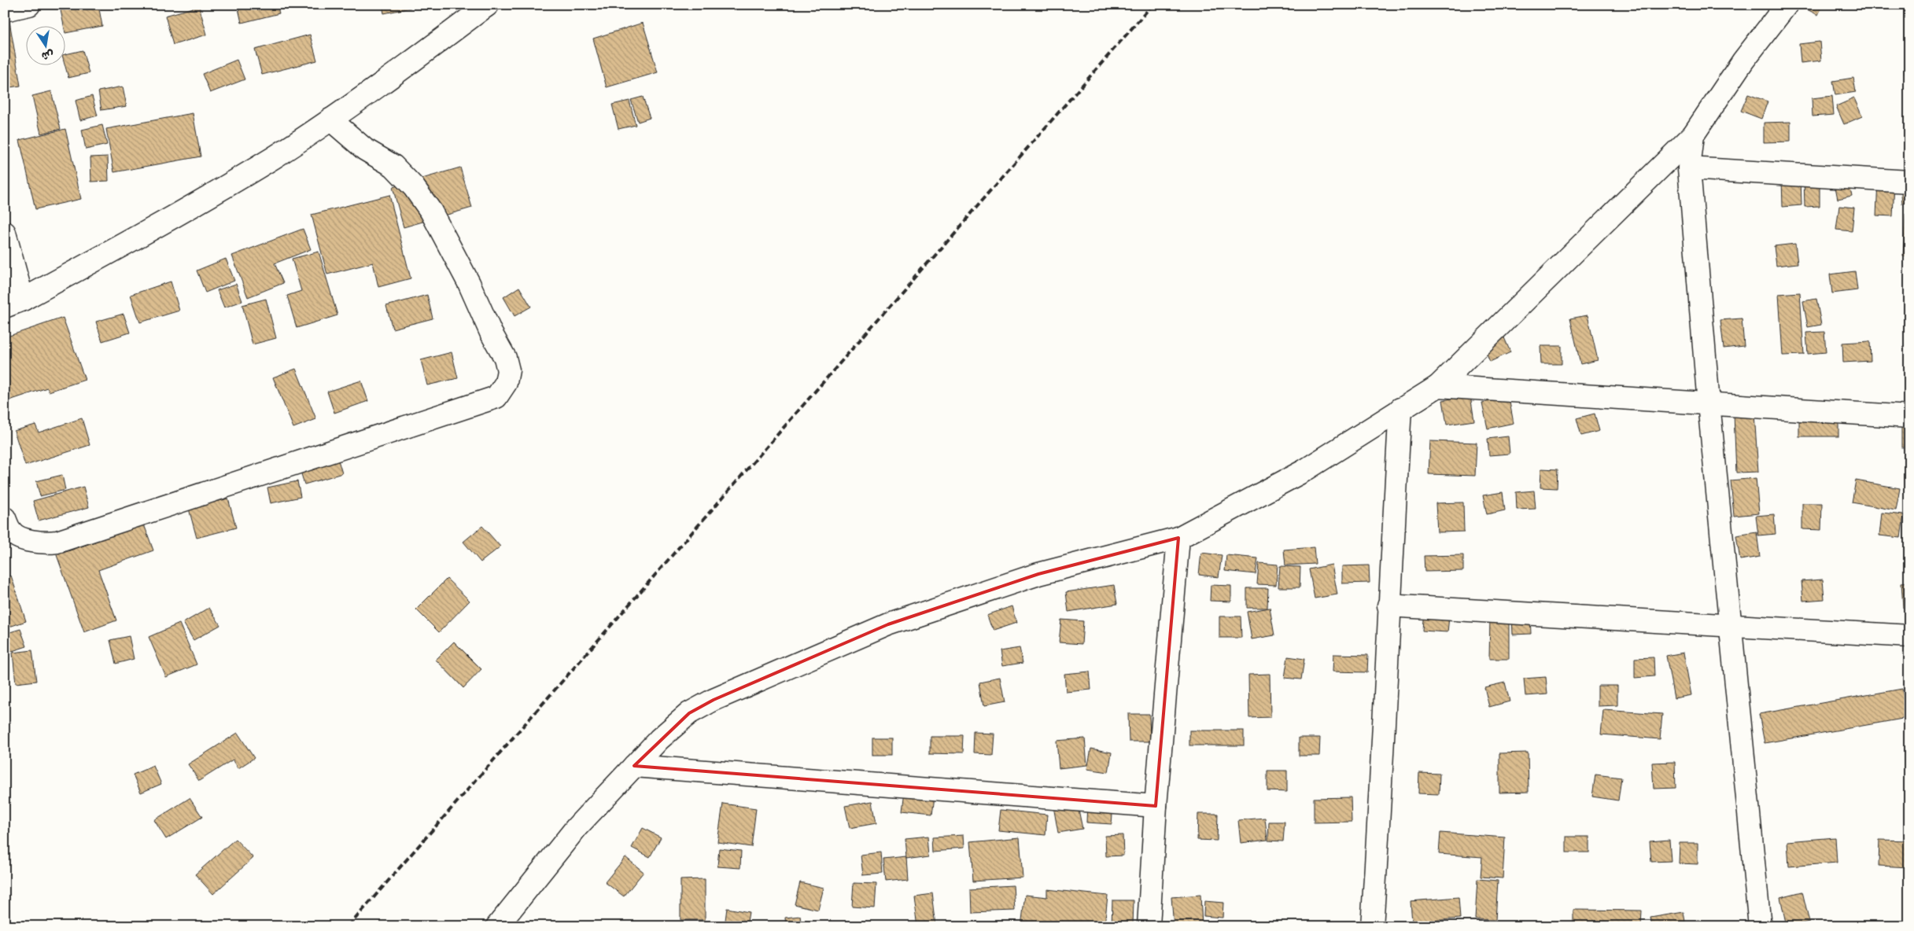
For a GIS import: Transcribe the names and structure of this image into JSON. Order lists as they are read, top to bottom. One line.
{"north":"bottom"}
